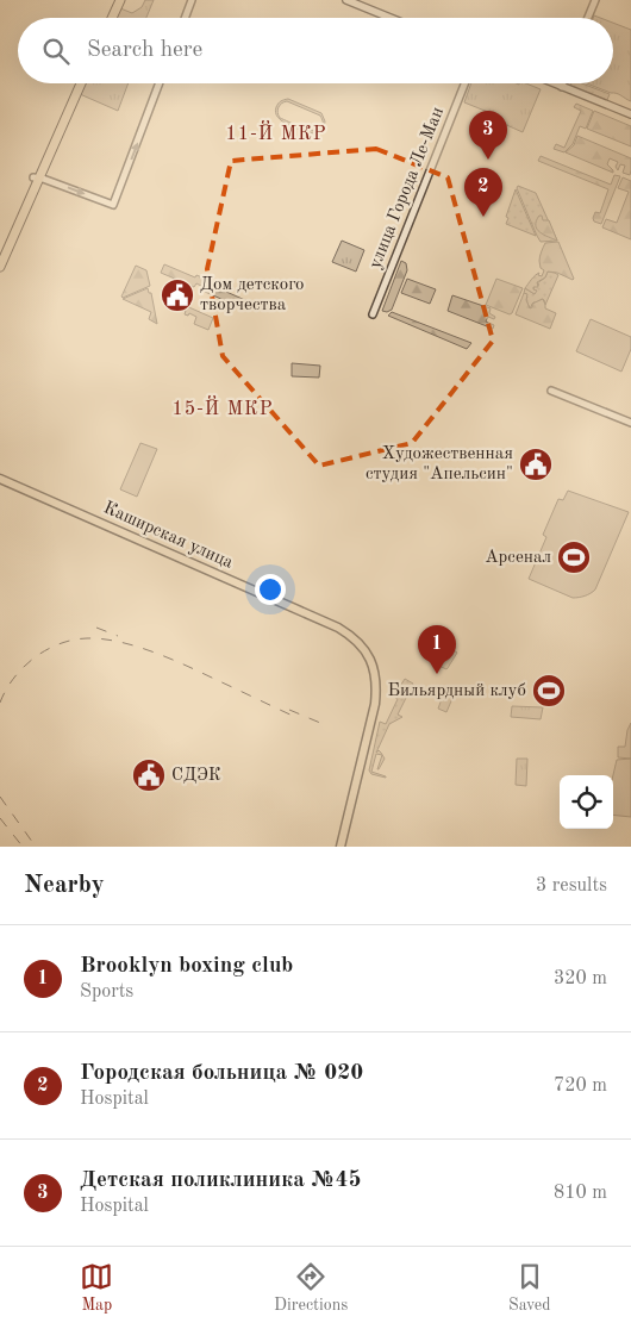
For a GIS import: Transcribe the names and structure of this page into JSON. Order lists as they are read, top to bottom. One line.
{"streets":{"main road":["Каширская улица"],"street":["улица Города Ле-Ман"]},"districts":["11-Й МКР","15-Й МКР"],"places":{"public building":["Дом детского творчества","Художественная студия \"Апельсин\"","СДЭК"],"sports":["Арсенал","Бильярдный клуб"]},"page":{"search":"Search here","pins":["3","2","1"],"heading":["Nearby","3 results"],"list":[{"mark":"1","name":"Brooklyn boxing club","note":"Sports","value":"320 m"},{"mark":"2","name":"Городская больница № 020","note":"Hospital","value":"720 m"},{"mark":"3","name":"Детская поликлиника №45","note":"Hospital","value":"810 m"}],"nav":["Map","Directions","Saved"]}}
